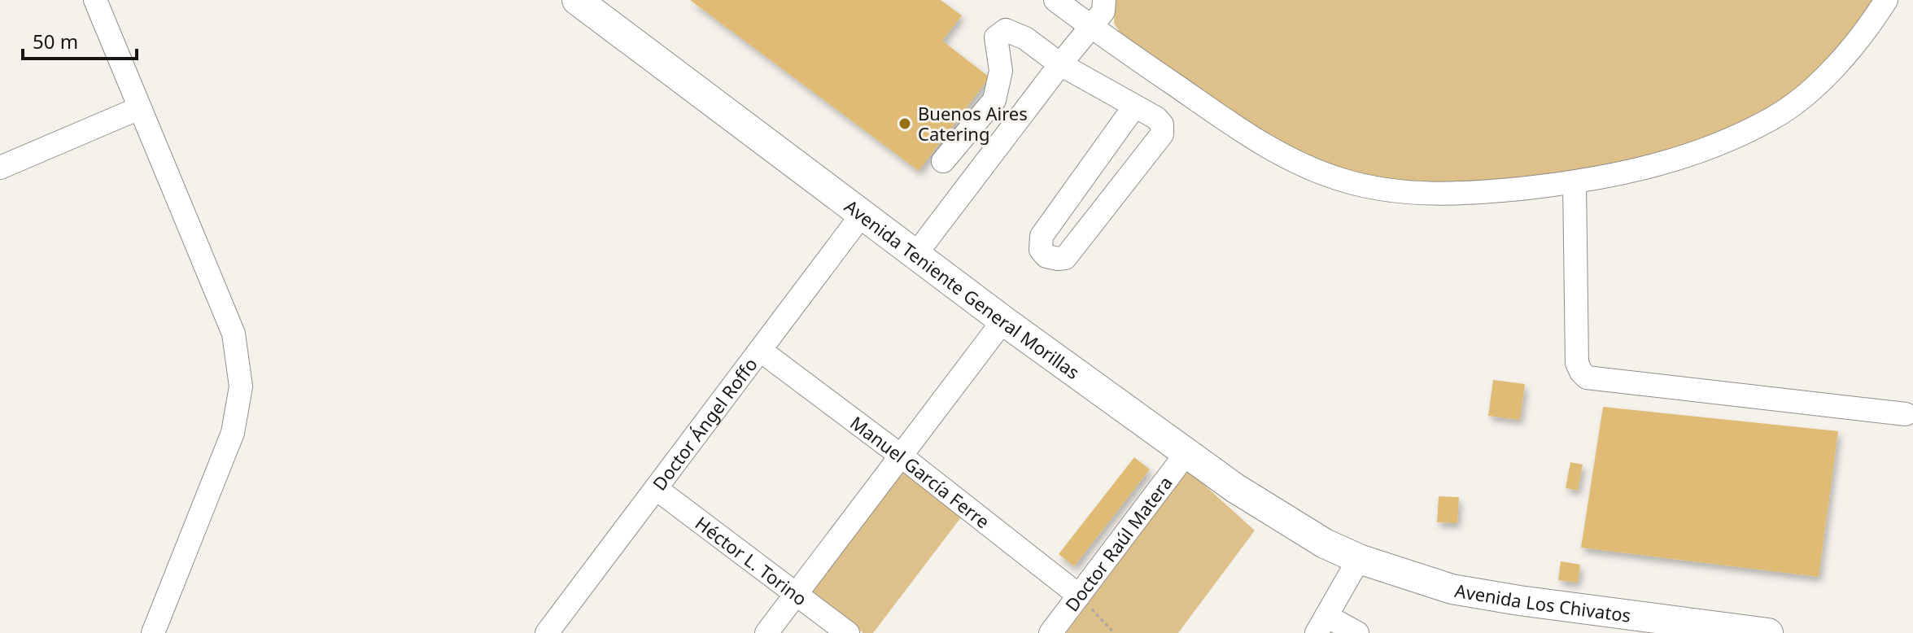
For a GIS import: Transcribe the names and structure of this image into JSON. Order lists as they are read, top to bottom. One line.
{"streets":{"main road":["Avenida Teniente General Morillas","Avenida Los Chivatos"],"street":["Doctor Ángel Roffo","Manuel García Ferre","Doctor Raúl Matera","Héctor L. Torino"]},"crossings":[["Avenida Teniente General Morillas","Doctor Ángel Roffo"],["Avenida Teniente General Morillas","Doctor Raúl Matera"],["Avenida Teniente General Morillas","Avenida Los Chivatos"],["Doctor Ángel Roffo","Manuel García Ferre"],["Doctor Ángel Roffo","Héctor L. Torino"],["Manuel García Ferre","Doctor Raúl Matera"]],"places":["Buenos Aires Catering"],"scale_bar":"50 m"}
